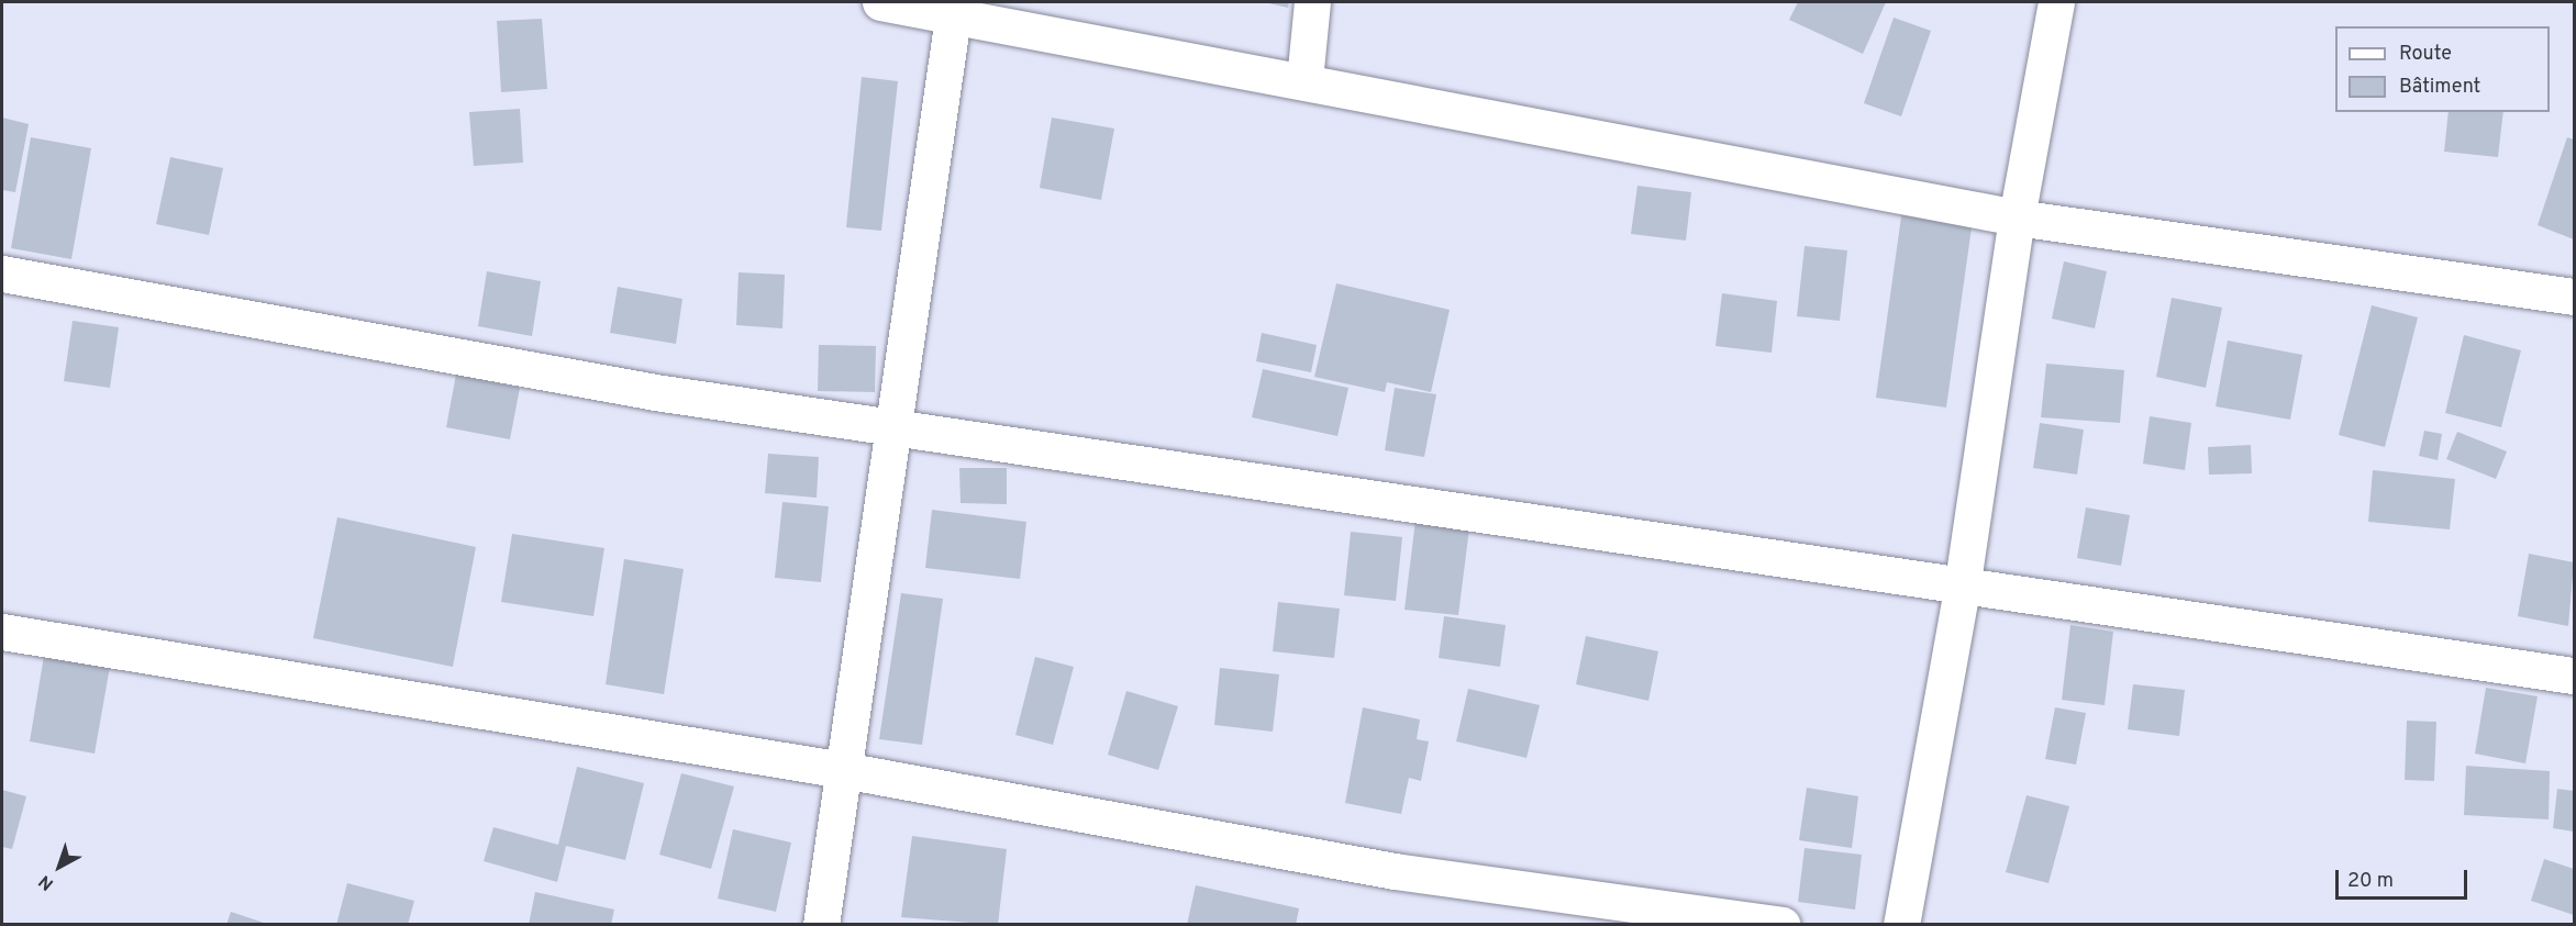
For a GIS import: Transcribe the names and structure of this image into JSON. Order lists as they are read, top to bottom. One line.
{"legend":["Route","Bâtiment"],"scale_bar":"20 m","north":"bottom left"}
